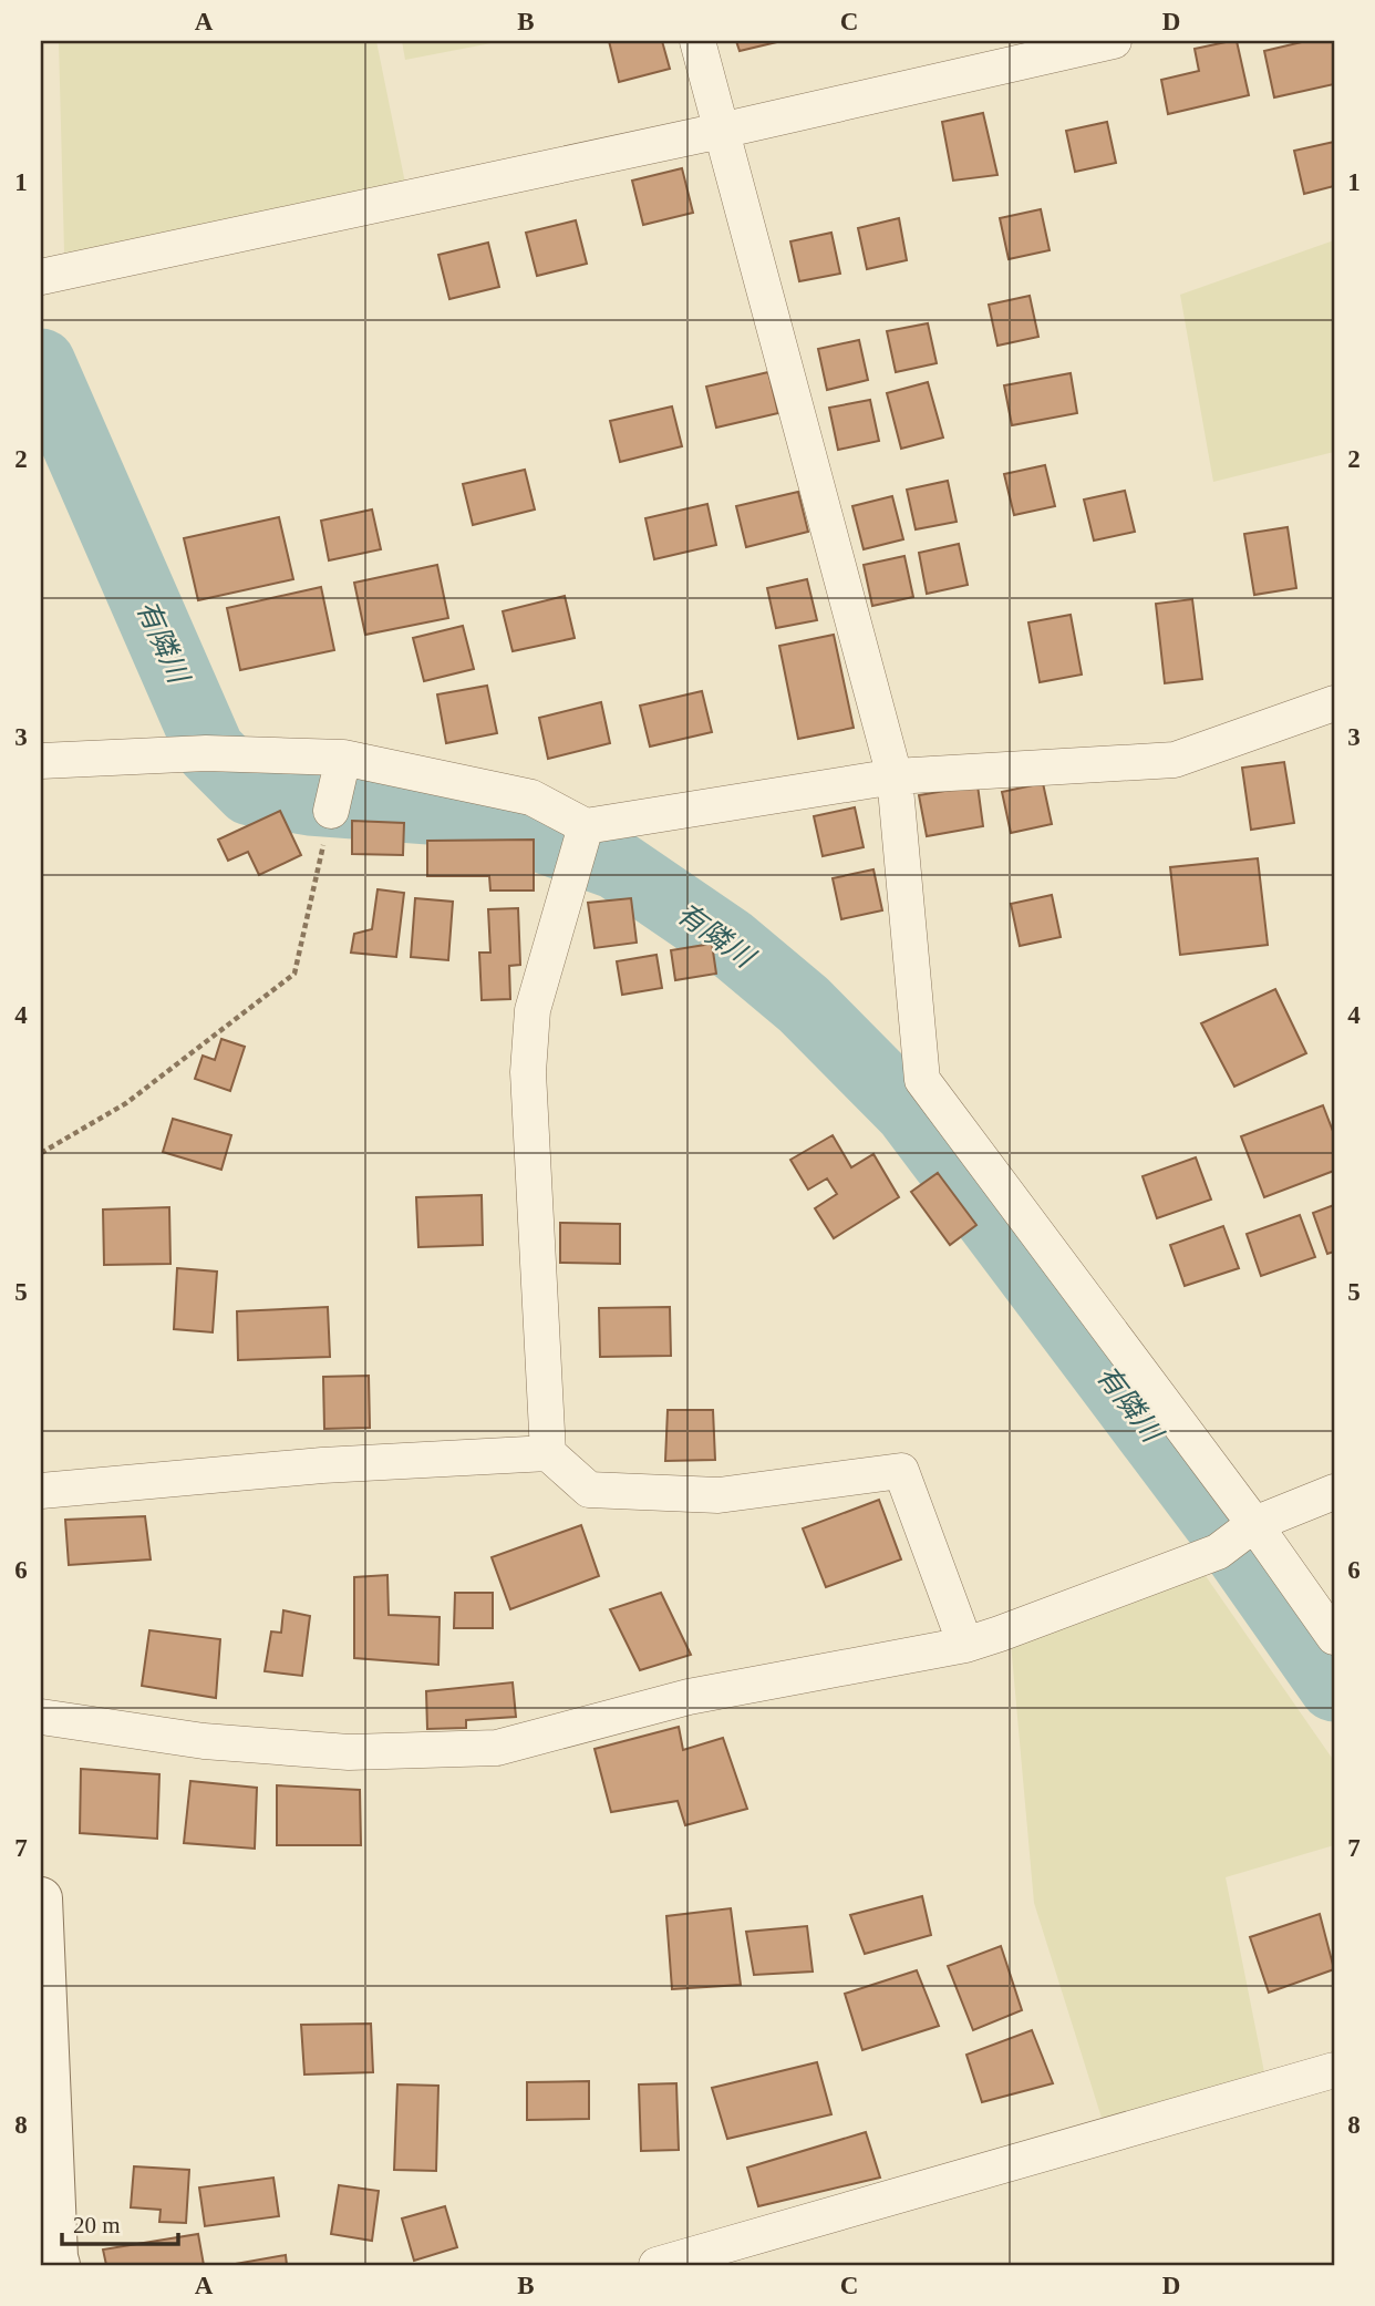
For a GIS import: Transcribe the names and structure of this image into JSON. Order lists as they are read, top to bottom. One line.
{"water":["有隣川"],"scale_bar":"20 m","grid":{"columns":["A","B","C","D"],"rows":["1","2","3","4","5","6","7","8"]}}
